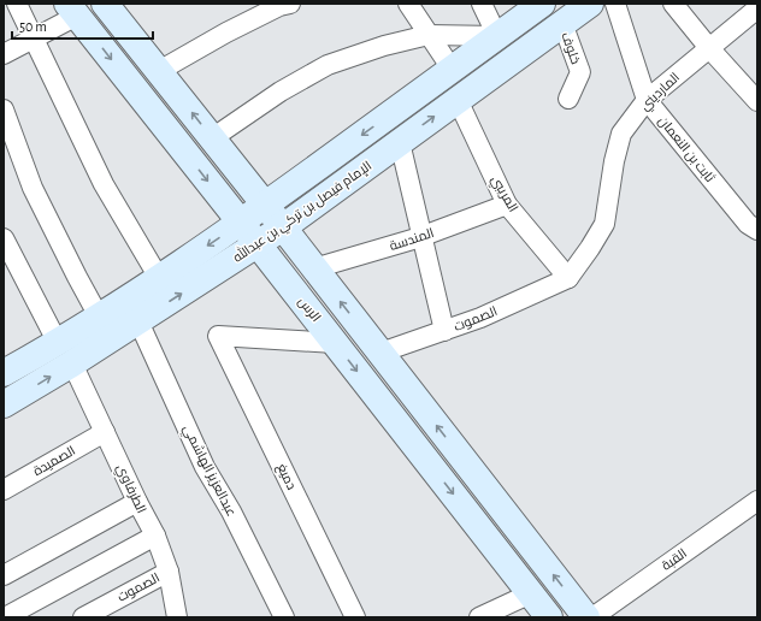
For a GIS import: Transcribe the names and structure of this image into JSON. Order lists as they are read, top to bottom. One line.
{"streets":{"street":["خلوف","المارديني","ثابت بن النعمان","المريبي","الإمام فيصل بن تركي بن عبدالله","المندسة","الرس","الصموت","الصميدة","عبدالعزيز الهاشمي","دميغ","الطرفاوي","القبة"]},"crossings":[["خلوف","الإمام فيصل بن تركي بن عبدالله"],["المارديني","ثابت بن النعمان"],["المارديني","المريبي"],["المارديني","الصموت"],["المريبي","الإمام فيصل بن تركي بن عبدالله"],["المريبي","المندسة"],["المريبي","الصموت"],["الإمام فيصل بن تركي بن عبدالله","الرس"],["الإمام فيصل بن تركي بن عبدالله","عبدالعزيز الهاشمي"],["الإمام فيصل بن تركي بن عبدالله","الطرفاوي"],["الرس","دميغ"],["الصموت","الطرفاوي"],["الصميدة","الطرفاوي"]],"scale_bar":"50 m"}
